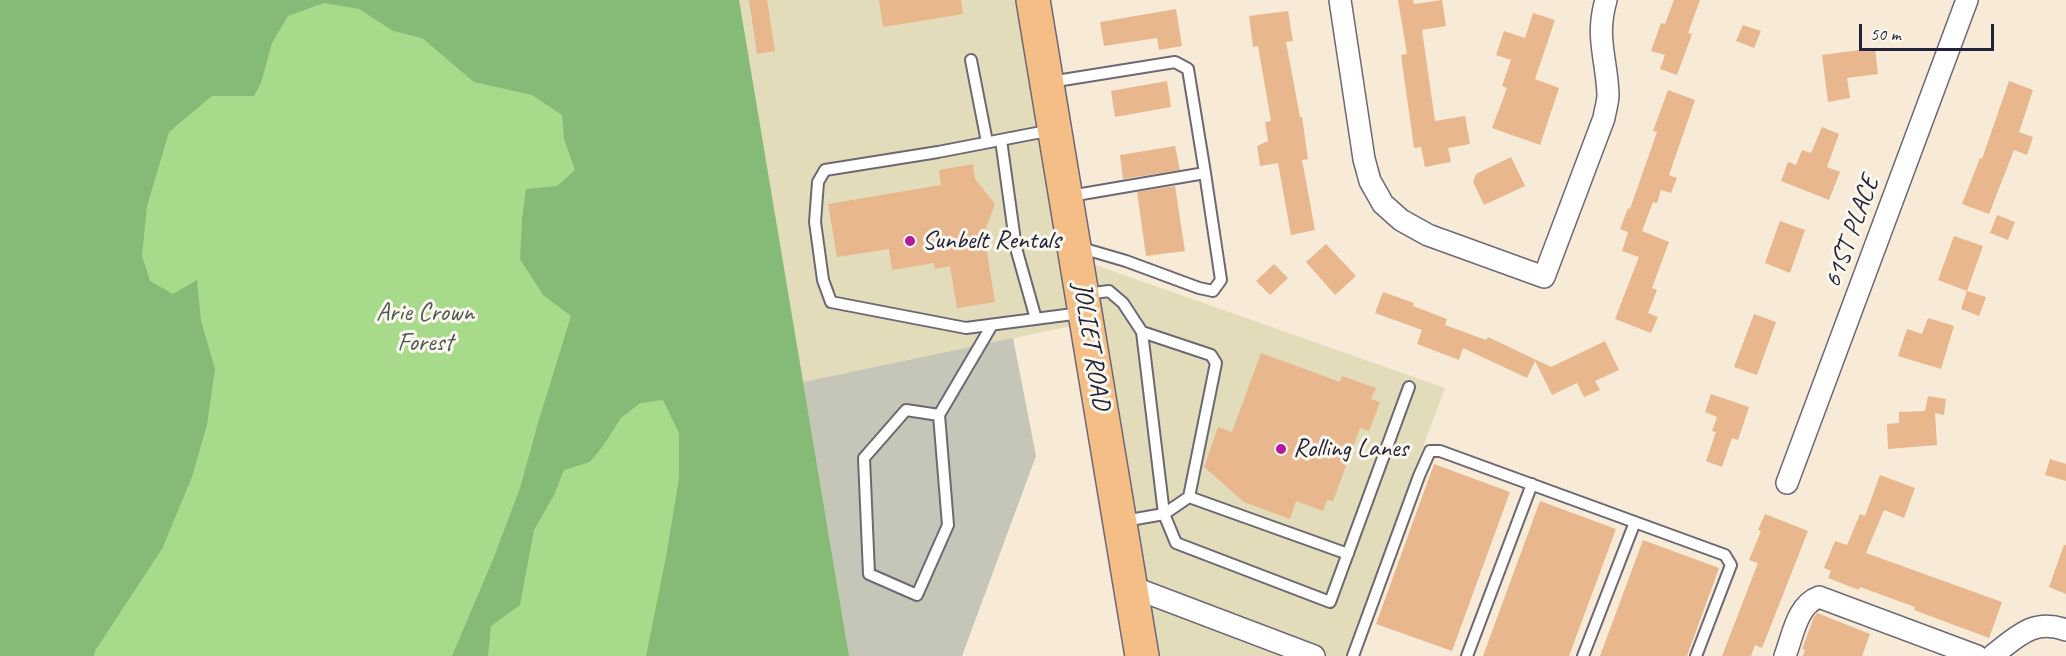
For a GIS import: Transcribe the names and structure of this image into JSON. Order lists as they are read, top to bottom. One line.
{"streets":{"main road":["JOLIET ROAD"],"street":["61ST PLACE"]},"parks":["Arie Crown Forest"],"places":["Sunbelt Rentals","Rolling Lanes"],"scale_bar":"50 m"}
